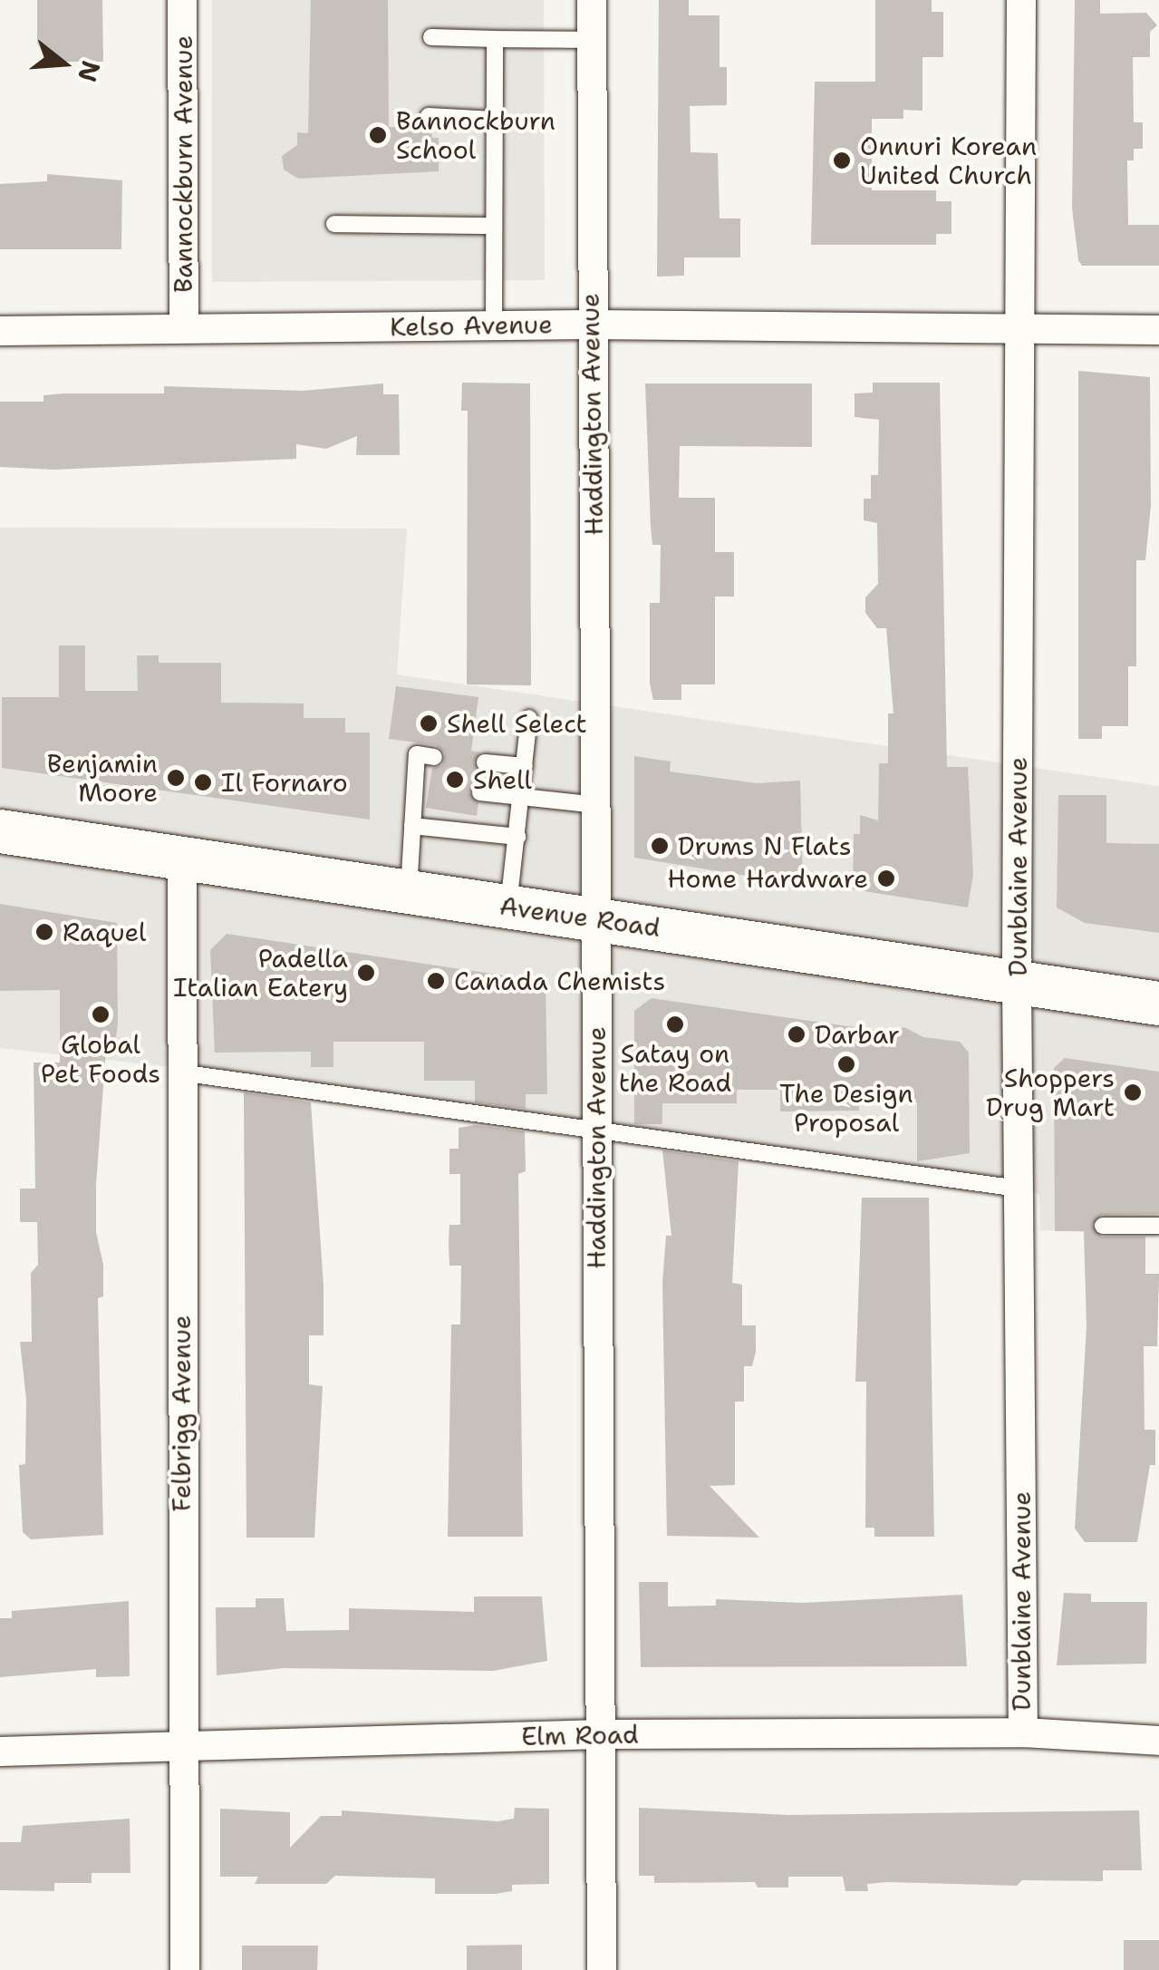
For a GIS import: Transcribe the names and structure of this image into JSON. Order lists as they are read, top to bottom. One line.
{"streets":{"main road":["Avenue Road"],"street":["Bannockburn Avenue","Kelso Avenue","Haddington Avenue","Dunblaine Avenue","Felbrigg Avenue","Elm Road"]},"crossings":[["Bannockburn Avenue","Kelso Avenue"],["Kelso Avenue","Haddington Avenue"],["Kelso Avenue","Dunblaine Avenue"],["Haddington Avenue","Avenue Road"],["Haddington Avenue","Elm Road"],["Dunblaine Avenue","Avenue Road"],["Dunblaine Avenue","Elm Road"],["Avenue Road","Felbrigg Avenue"],["Felbrigg Avenue","Elm Road"]],"places":["Bannockburn School","Onnuri Korean United Church","Shell Select","Benjamin Moore","Shell","Il Fornaro","Drums N Flats","Home Hardware","Raquel","Padella Italian Eatery","Canada Chemists","Global Pet Foods","Satay on the Road","Darbar","The Design Proposal","Shoppers Drug Mart"],"north":"right"}
